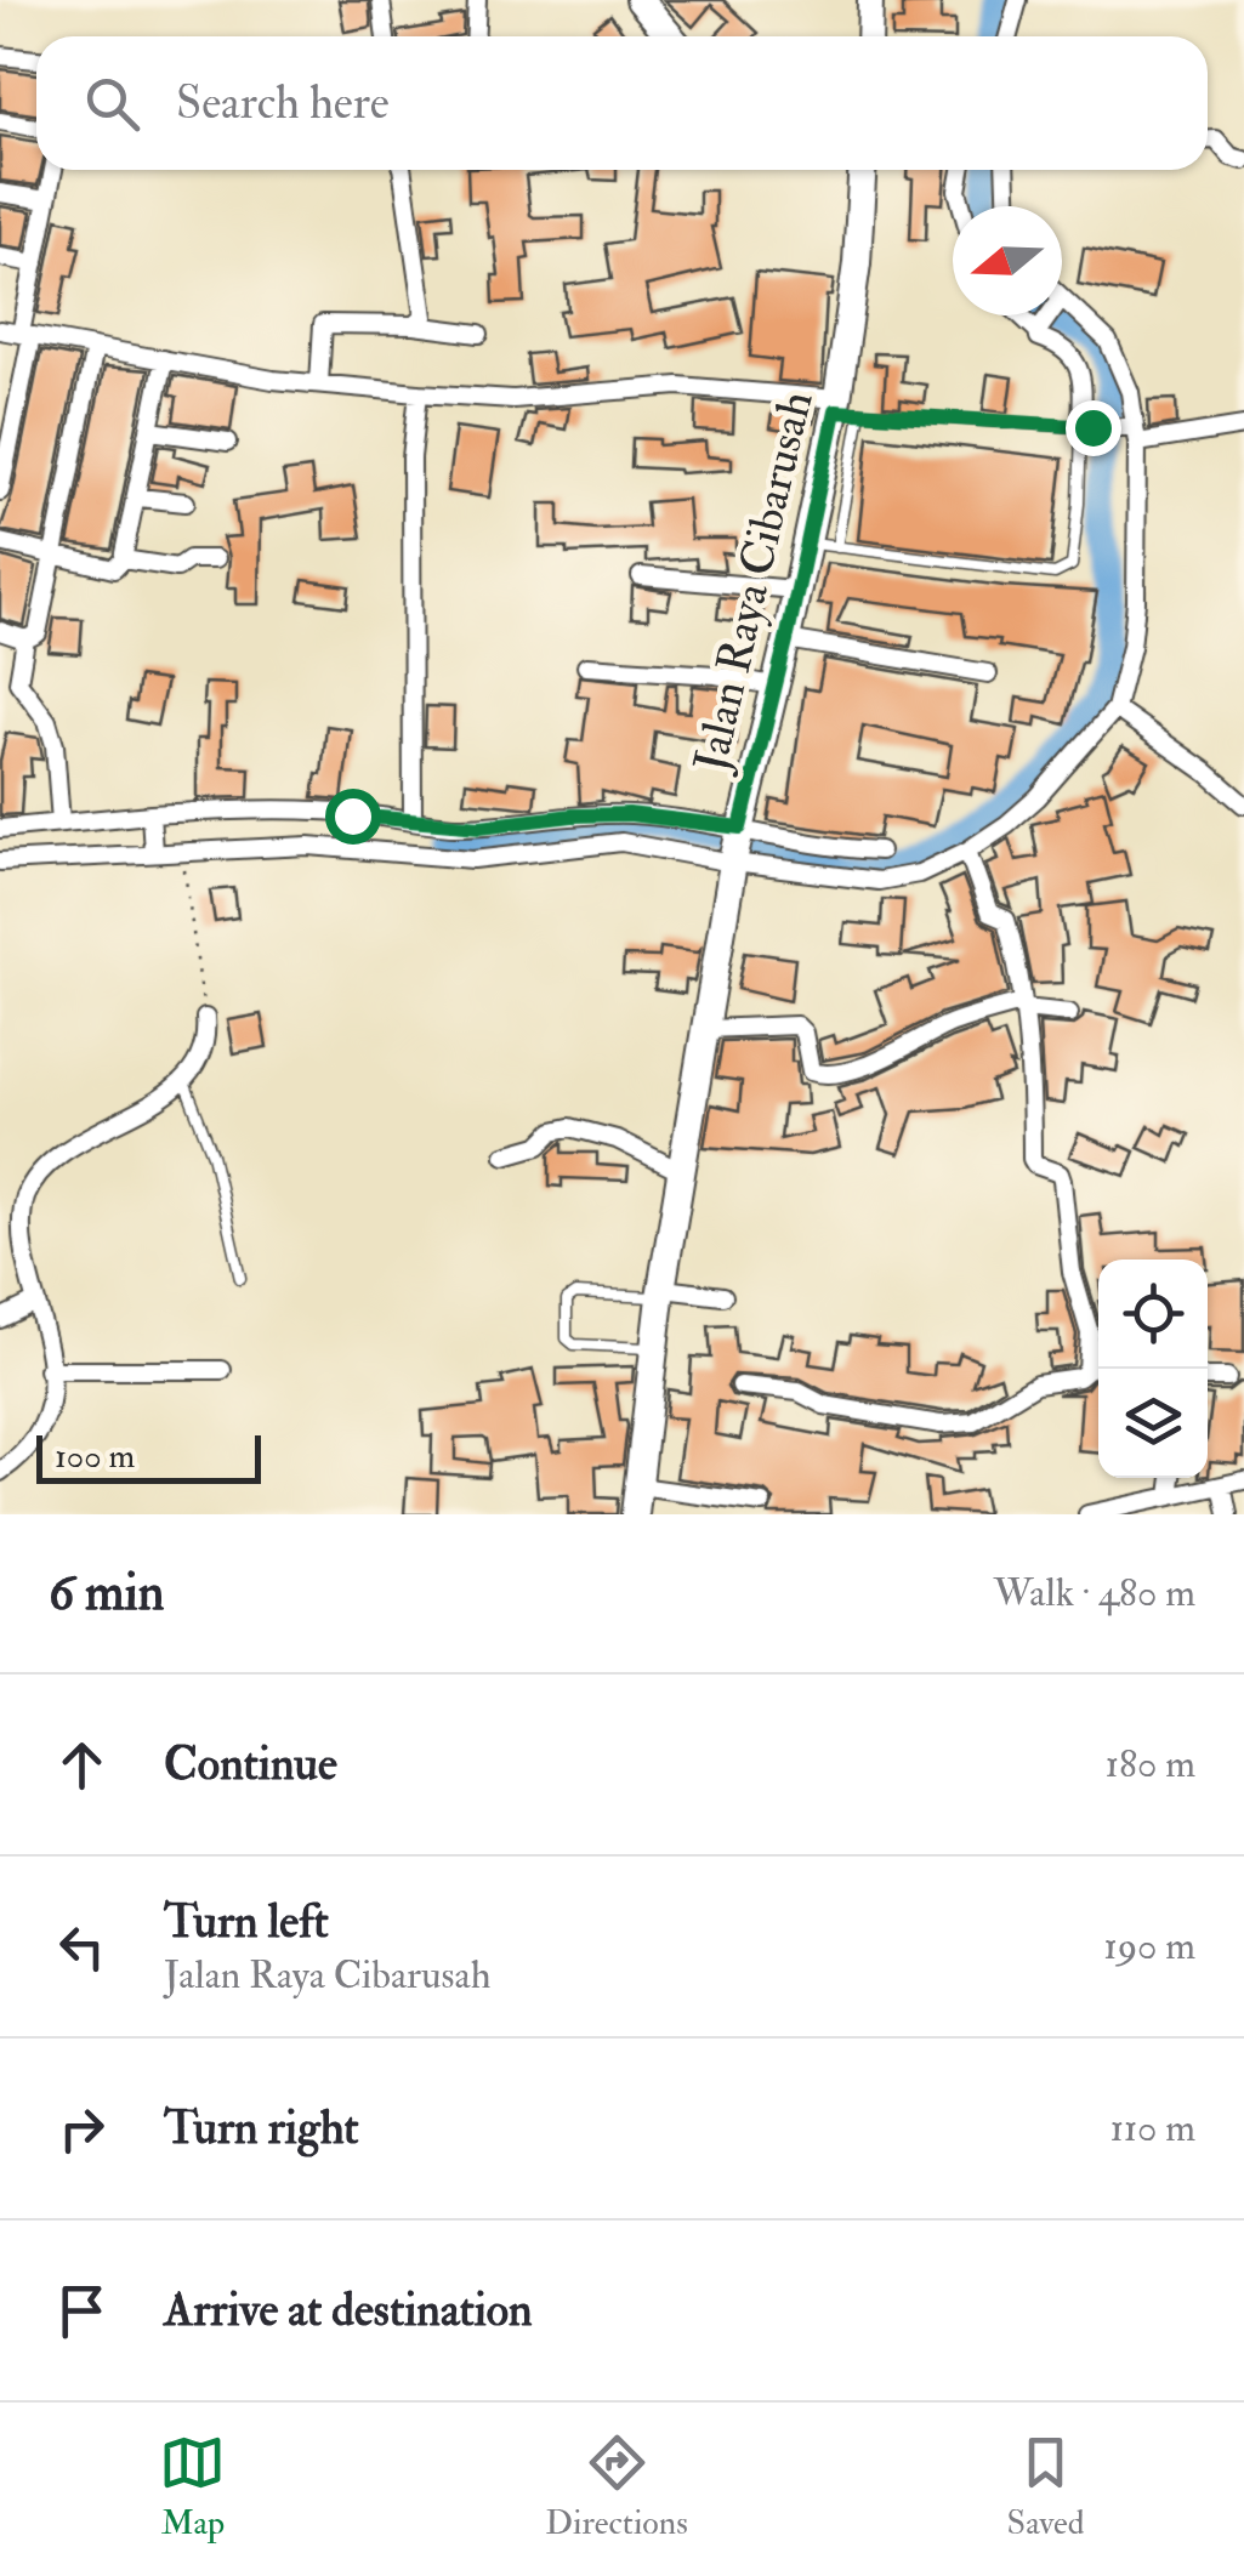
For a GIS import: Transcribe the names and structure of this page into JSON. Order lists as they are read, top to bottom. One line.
{"streets":{"main road":["Jalan Raya Cibarusah"]},"scale_bar":"100 m","north":"left","page":{"search":"Search here","scale":"100 m","heading":["6 min","Walk · 480 m"],"list":[["Continue","180 m"],["Turn left","Jalan Raya Cibarusah","190 m"],["Turn right","110 m"],"Arrive at destination"],"nav":["Map","Directions","Saved"]}}
